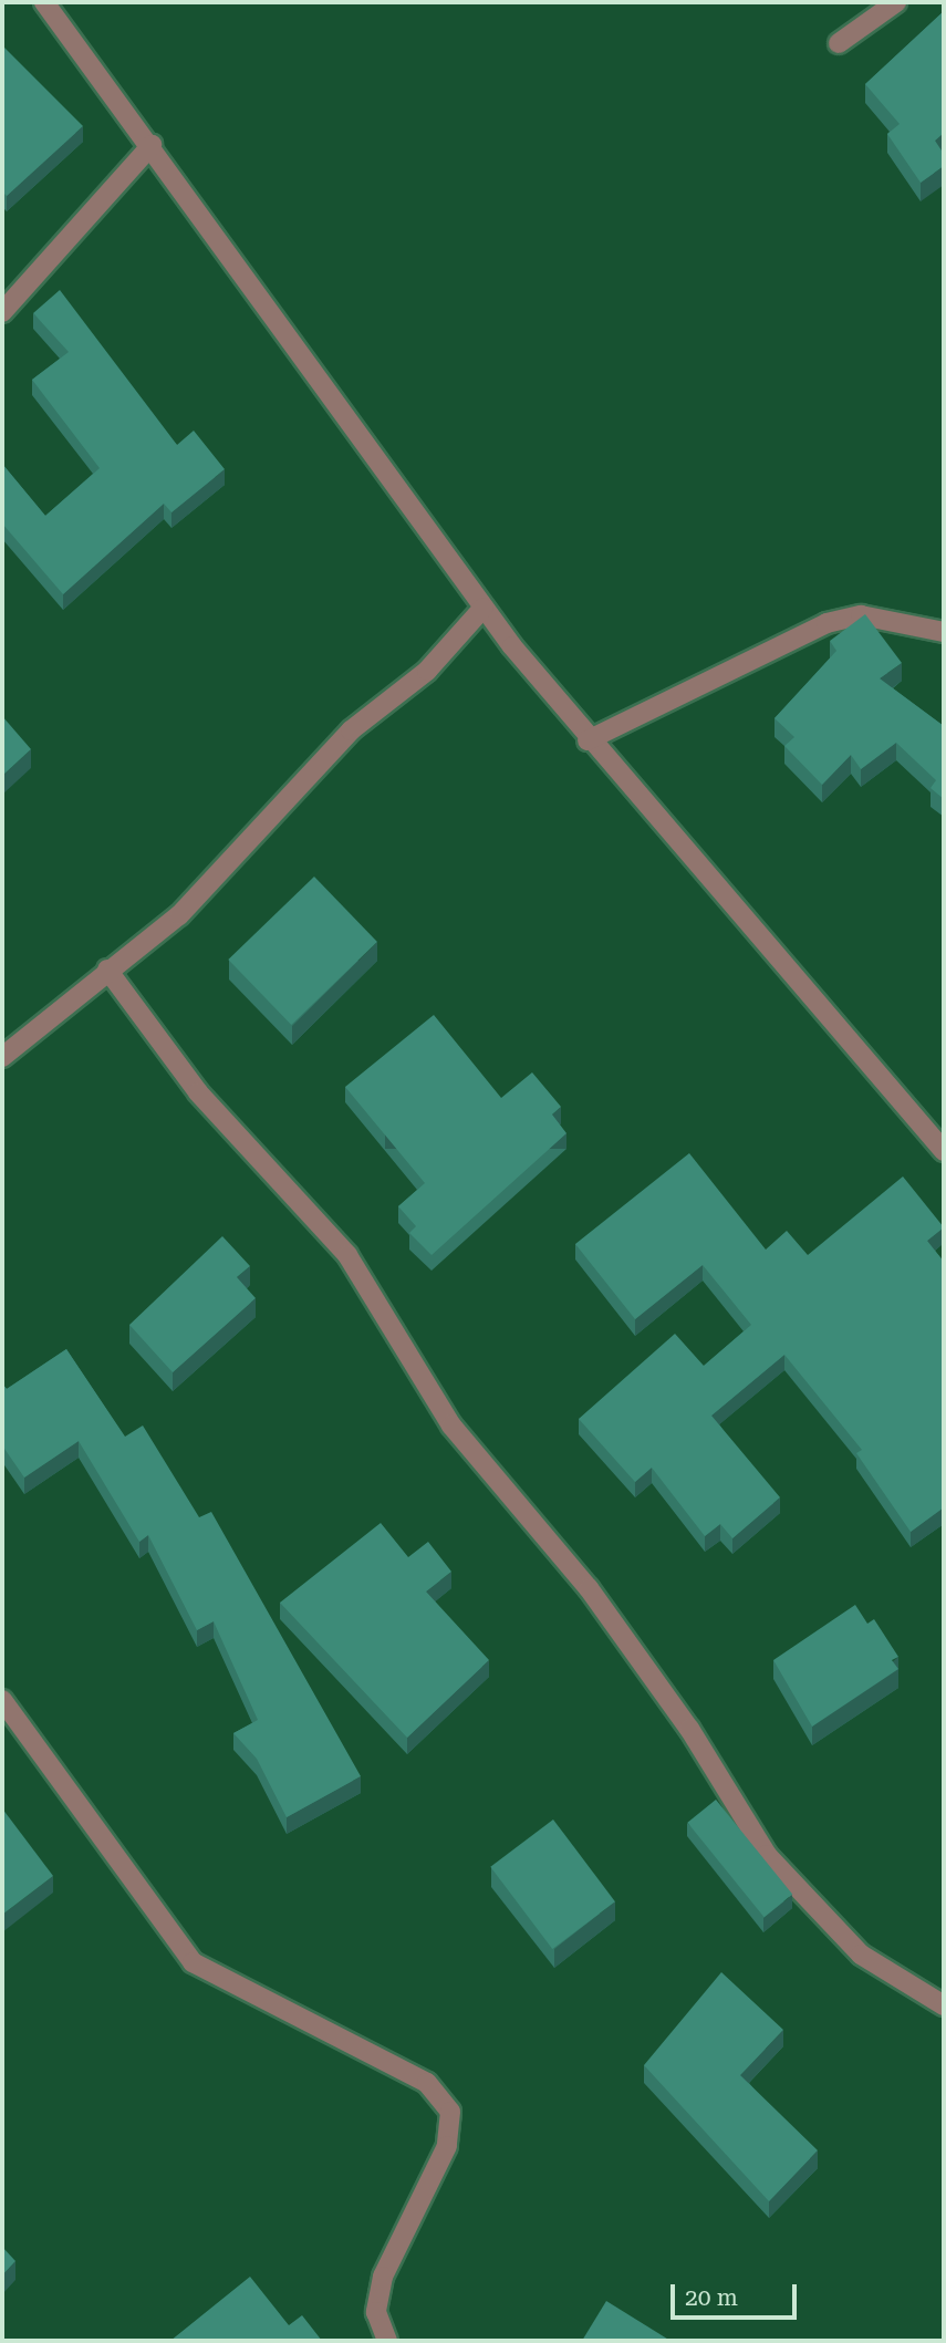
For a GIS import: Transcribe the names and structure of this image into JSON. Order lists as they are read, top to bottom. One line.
{"scale_bar":"20 m"}
